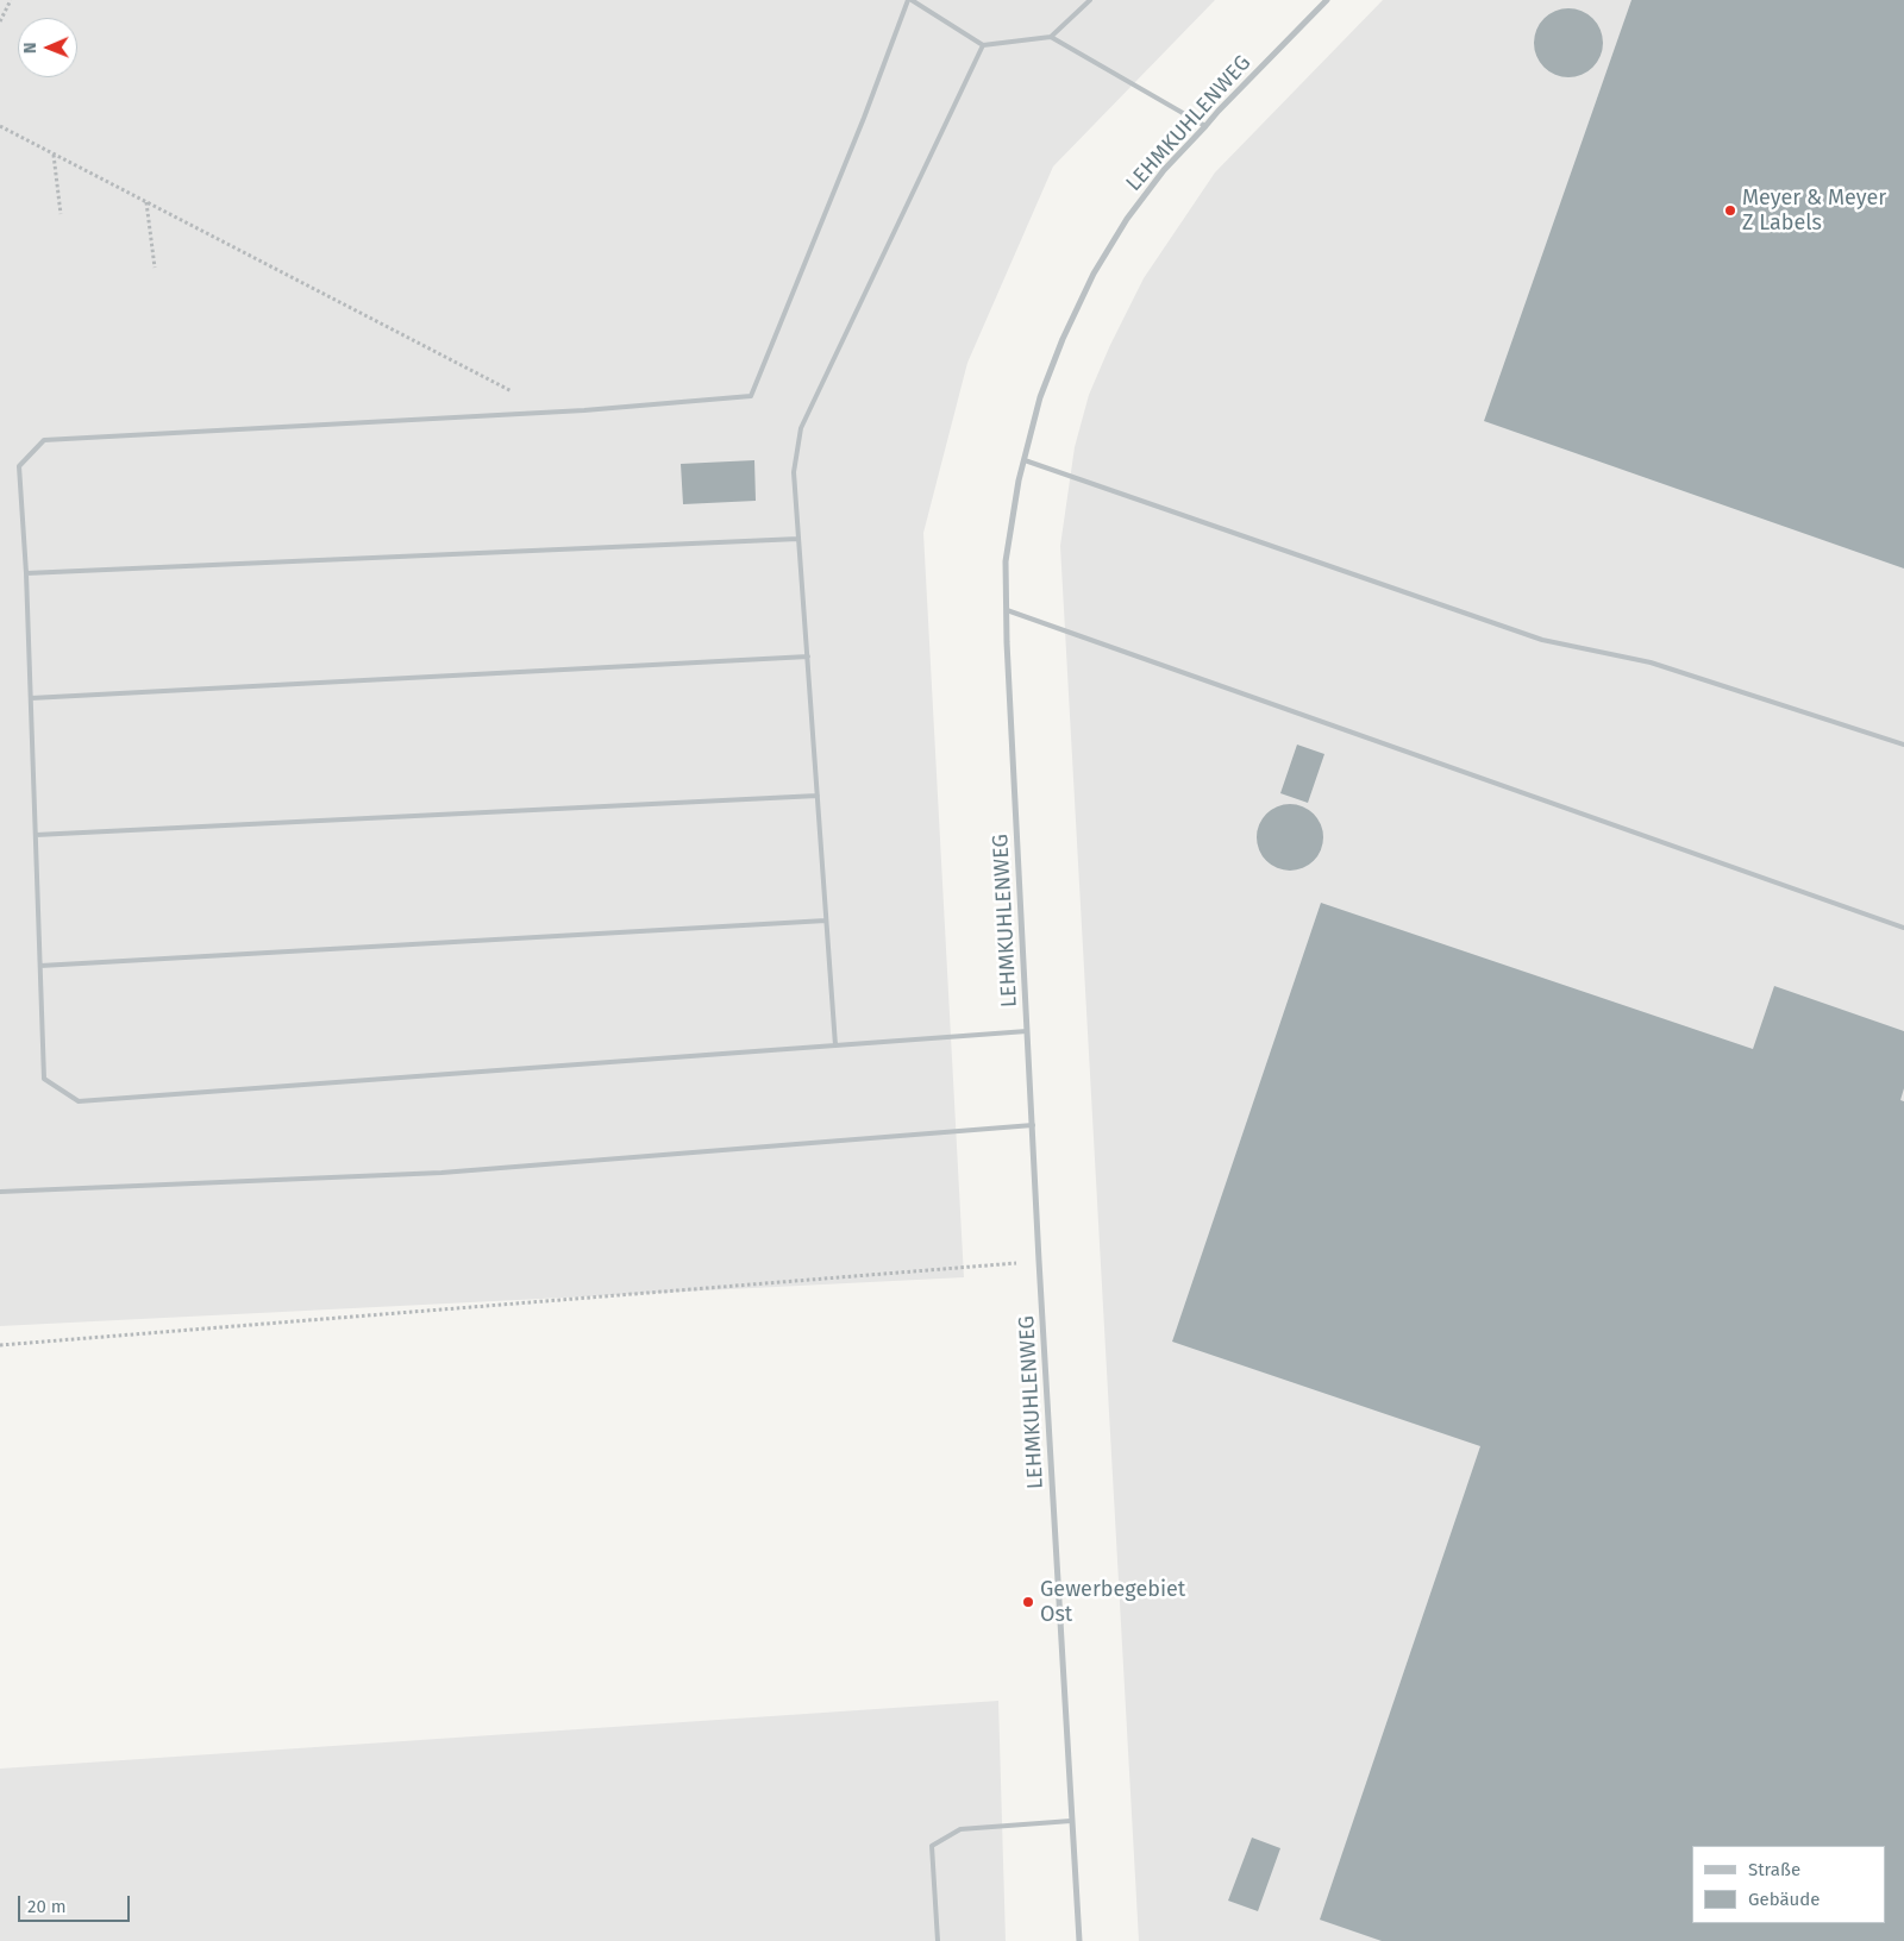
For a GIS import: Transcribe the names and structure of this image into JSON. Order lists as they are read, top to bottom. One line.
{"streets":{"street":["LEHMKUHLENWEG"]},"places":["Meyer & Meyer Z Labels","Gewerbegebiet Ost"],"legend":["Straße","Gebäude"],"scale_bar":"20 m","north":"left"}
